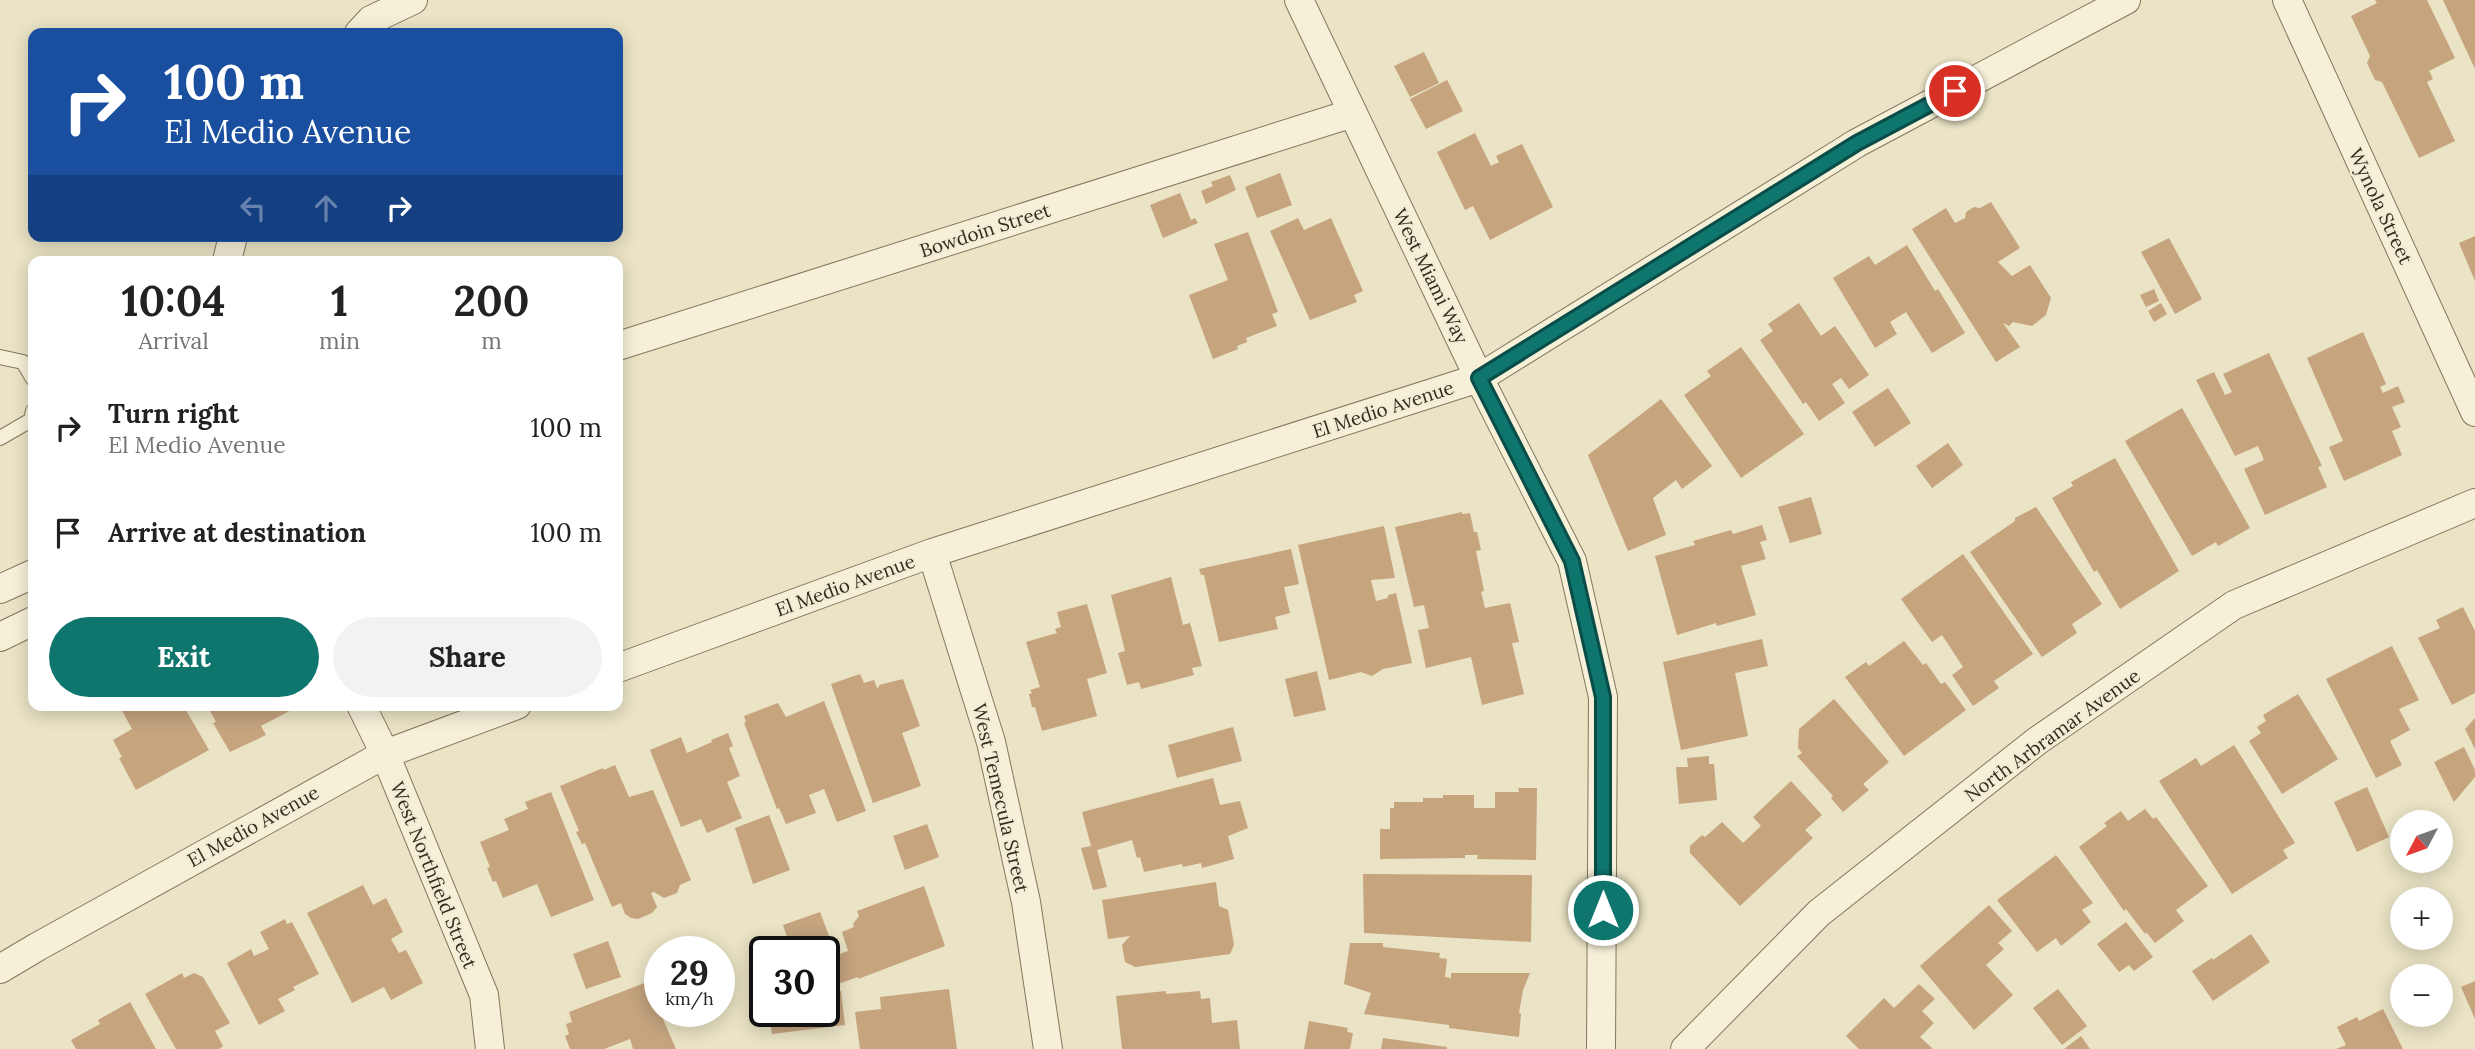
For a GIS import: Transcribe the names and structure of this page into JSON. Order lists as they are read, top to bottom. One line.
{"streets":{"street":["Wynola Street","Bowdoin Street","West Miami Way","El Medio Avenue","North Arbramar Avenue","West Temecula Street","West Northfield Street"]},"crossings":[["Bowdoin Street","West Miami Way"],["West Miami Way","El Medio Avenue"],["El Medio Avenue","West Temecula Street"],["El Medio Avenue","West Northfield Street"]],"north":"bottom left","page":{"turn":["100 m","El Medio Avenue"],"eta":["10:04","Arrival","1","min","200","m"],"list":[{"name":"Turn right","note":"El Medio Avenue","value":"100 m"},{"name":"Arrive at destination","value":"100 m"}],"buttons":["Exit","Share"],"map_buttons":["+","−"],"speed":"29 km/h","limit":"30"}}
